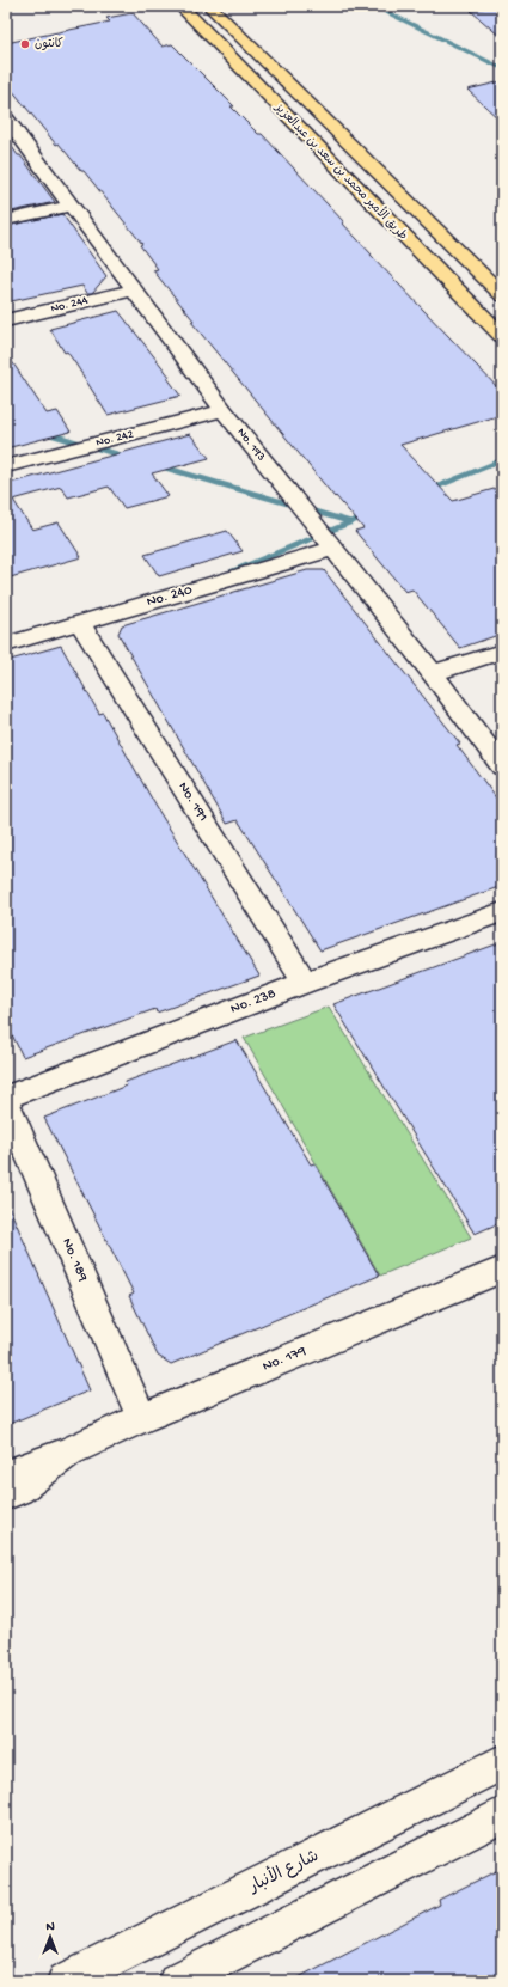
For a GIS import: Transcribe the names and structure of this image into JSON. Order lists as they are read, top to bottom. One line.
{"streets":{"main road":["طريق الأمير محمد بن سعد بن عبدالعزيز"],"street":["No. 244","No. 242","No. 193","No. 240","No. 191","No. 238","No. 189","No. 179","شارع الأنبار"]},"crossings":[["No. 244","No. 193"],["No. 242","No. 193"],["No. 193","No. 240"],["No. 240","No. 191"],["No. 191","No. 238"],["No. 189","No. 179"]],"places":["كانتون"],"north":"top"}
